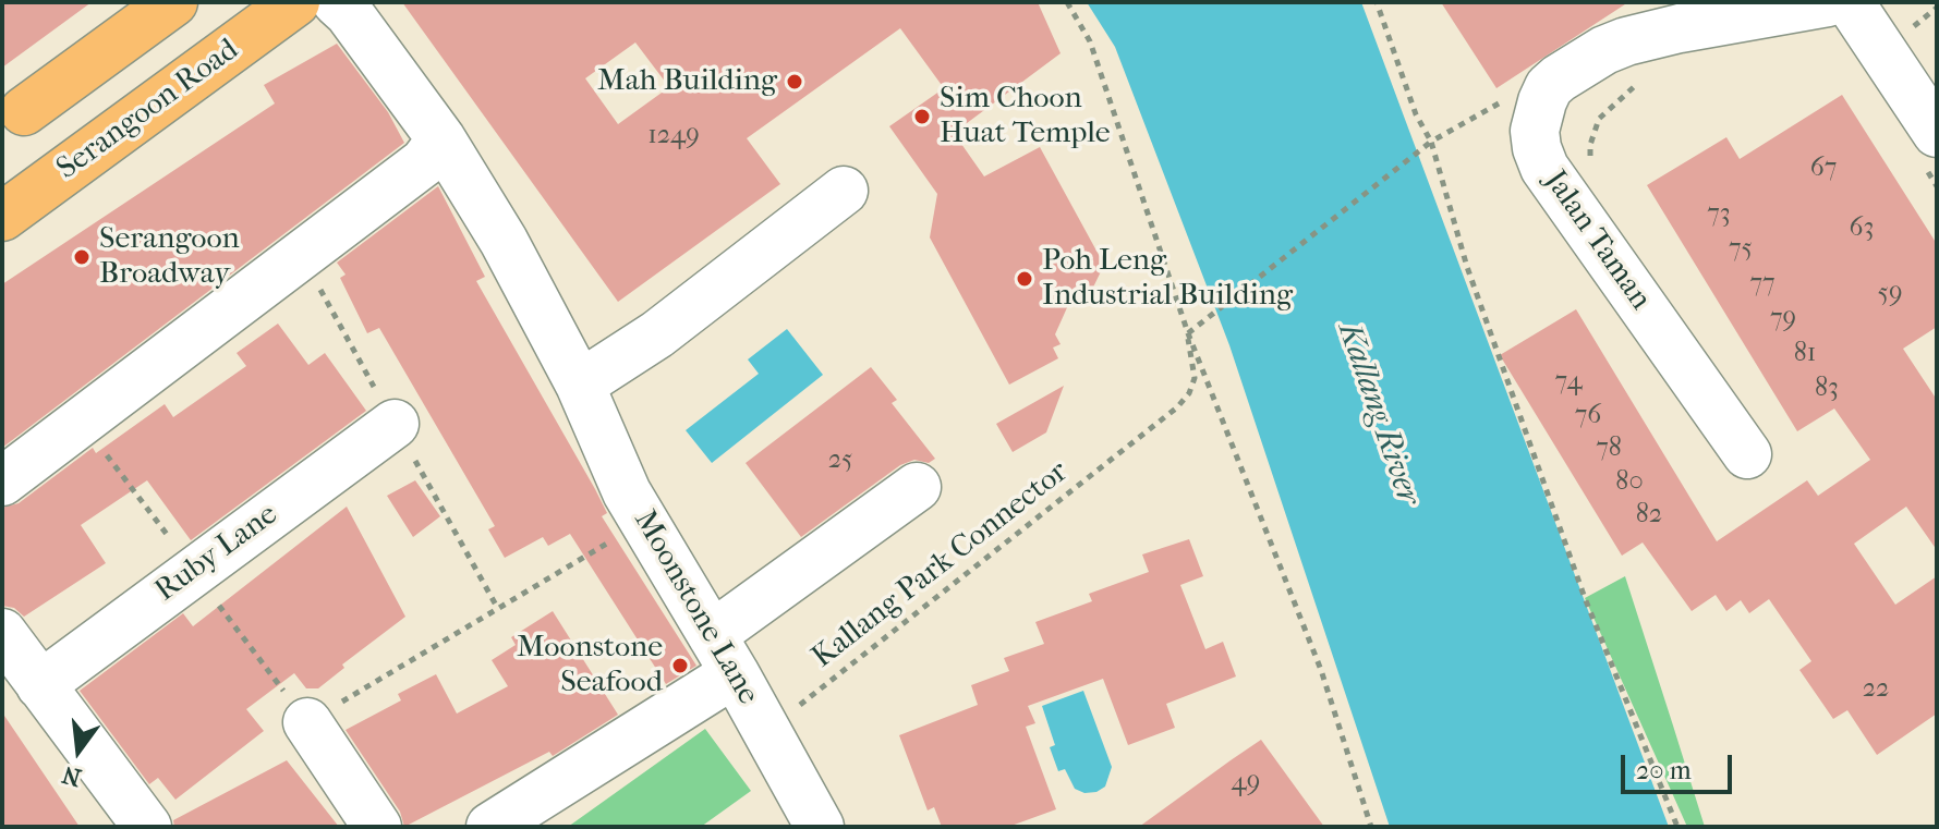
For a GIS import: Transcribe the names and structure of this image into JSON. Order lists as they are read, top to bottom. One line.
{"streets":{"main road":["Serangoon Road"],"street":["Jalan Taman","Ruby Lane","Moonstone Lane"],"path":["Kallang Park Connector"]},"crossings":[["Kallang Park Connector","Moonstone Lane"]],"water":["Kallang River"],"places":["Mah Building","Sim Choon Huat Temple","Serangoon Broadway","Poh Leng Industrial Building","Moonstone Seafood"],"house_numbers":["1249","67","73","63","75","77","59","79","81","74","83","76","78","25","80","82","22","49"],"scale_bar":"20 m","north":"bottom"}
